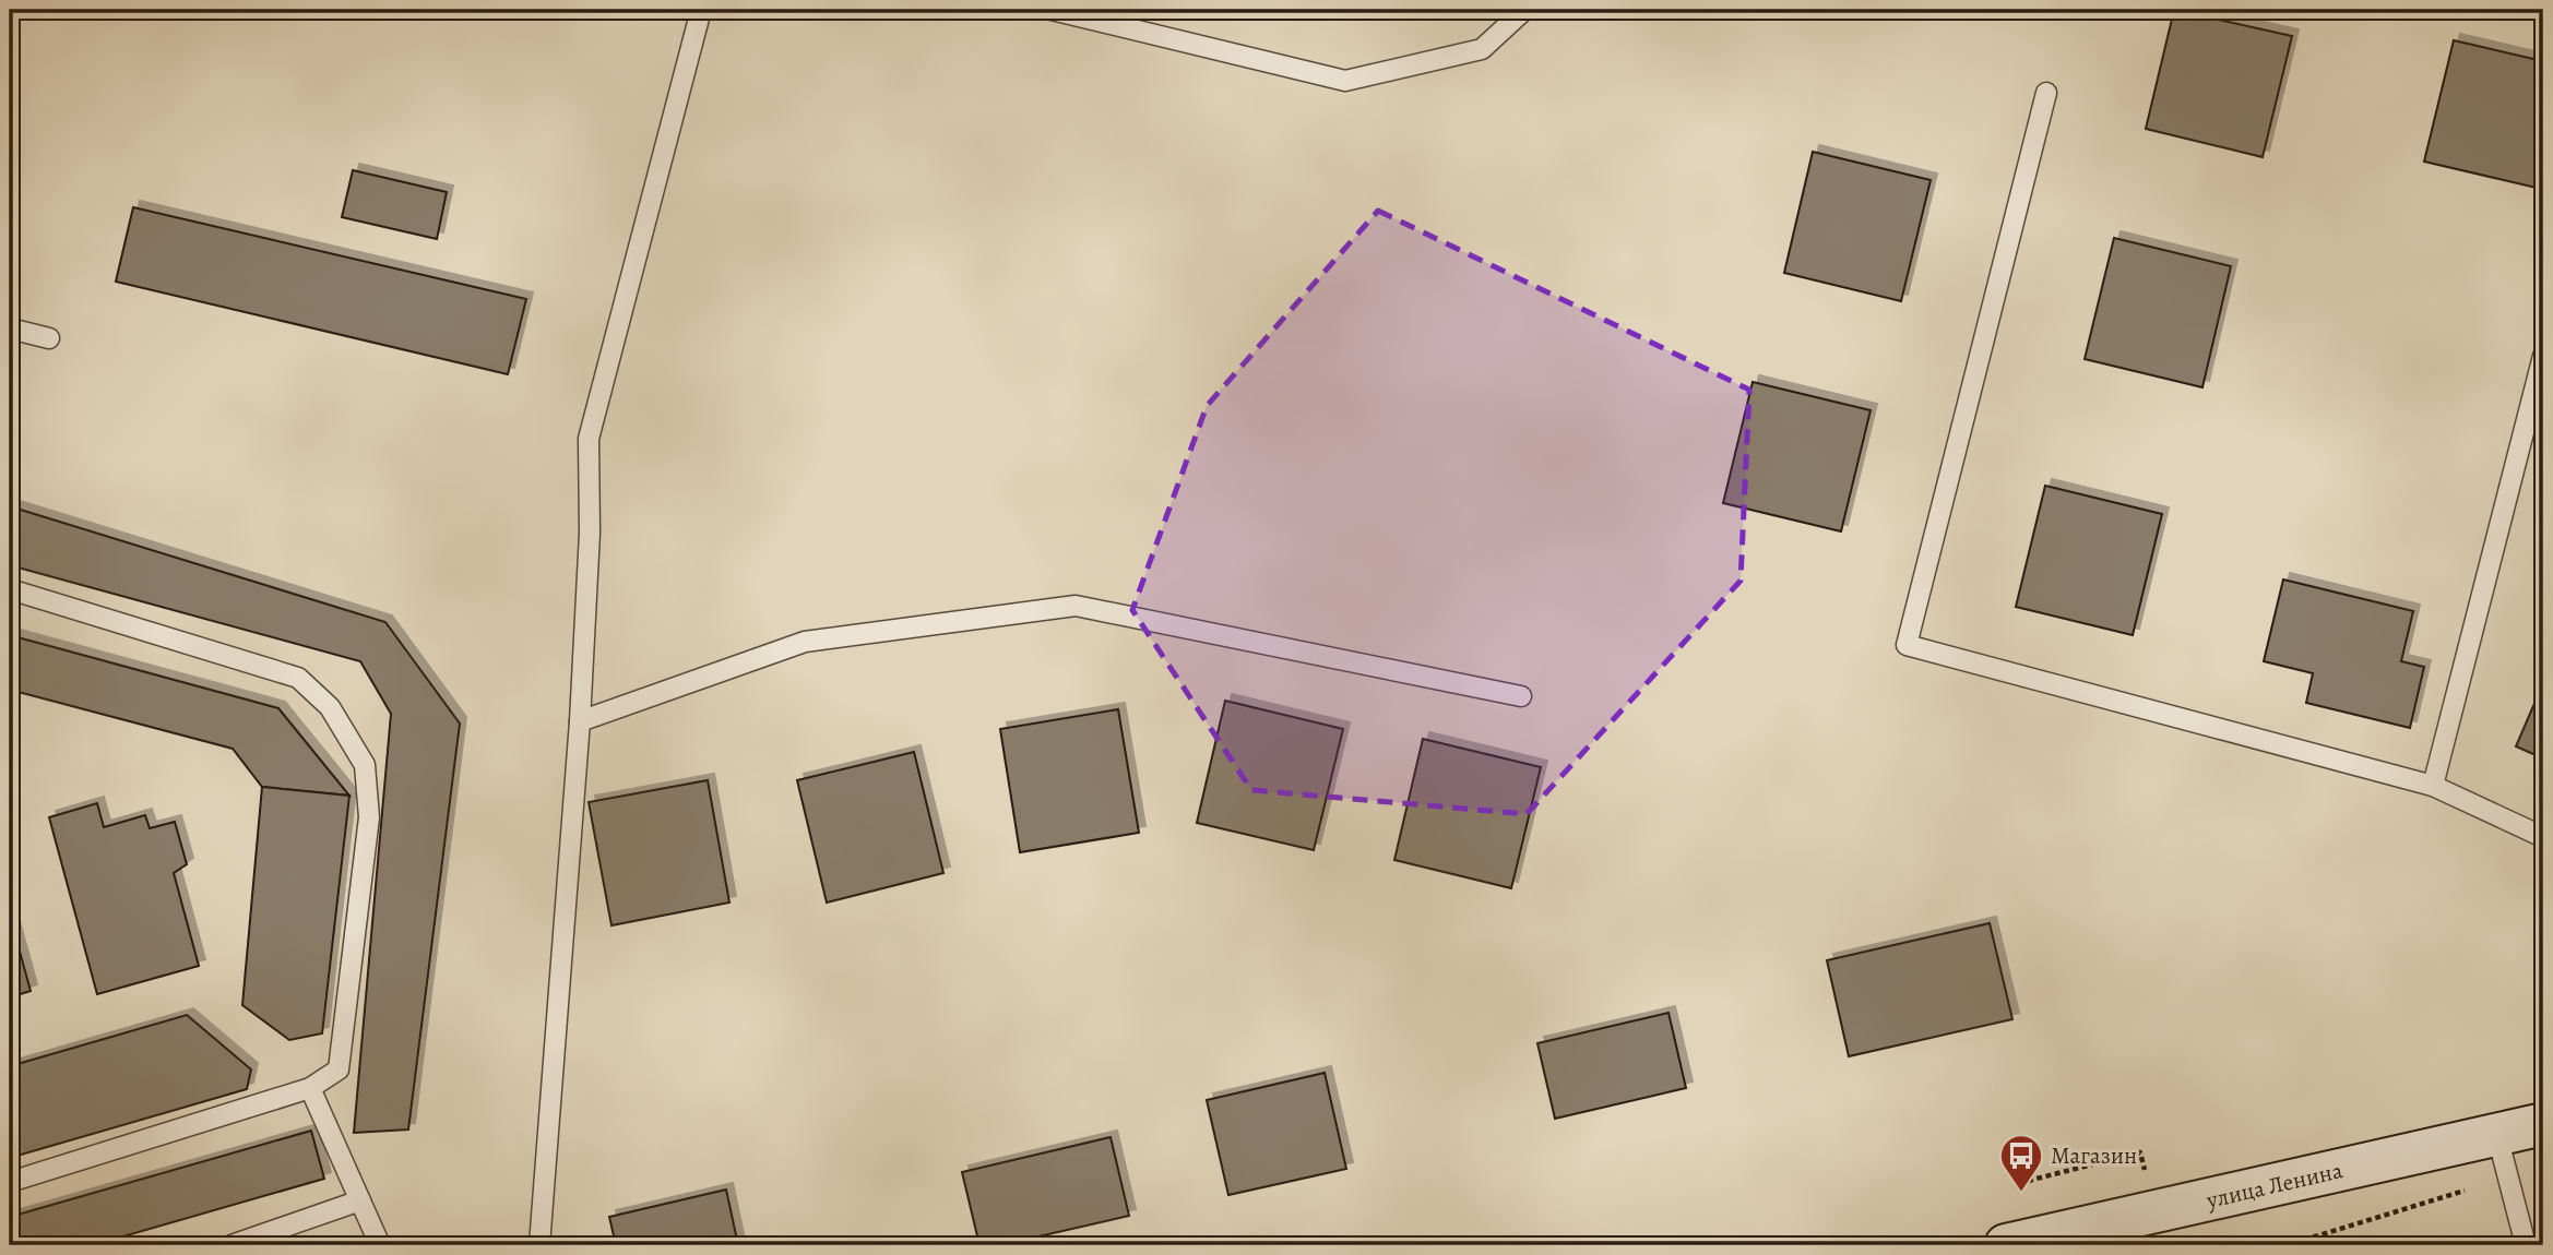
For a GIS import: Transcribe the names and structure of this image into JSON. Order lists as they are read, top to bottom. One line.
{"streets":{"street":["улица Ленина"]},"places":{"bus stop":["Магазин"]}}
